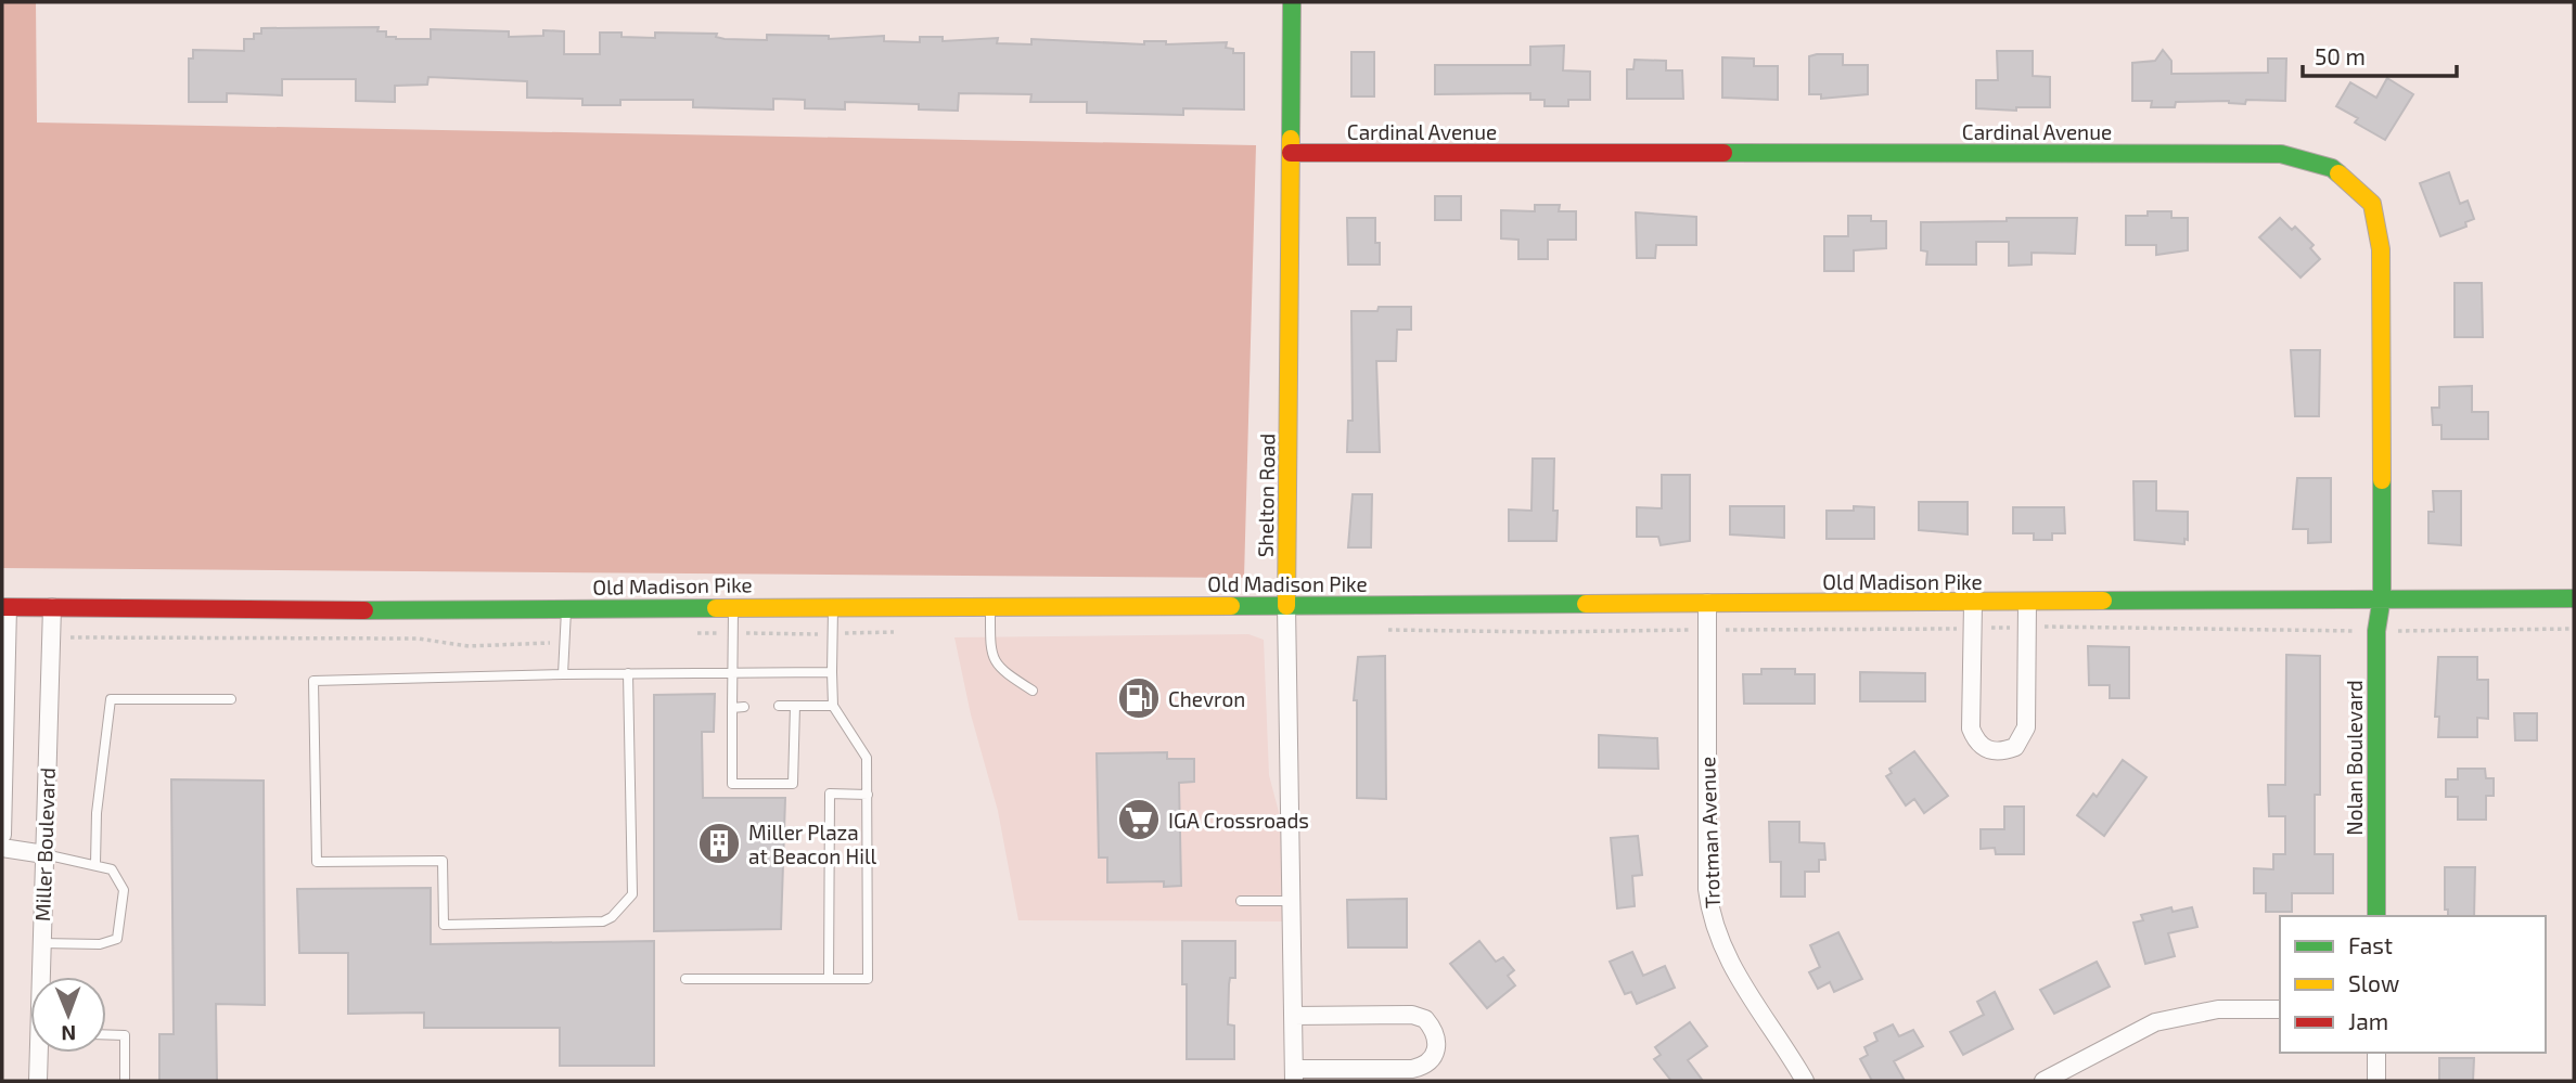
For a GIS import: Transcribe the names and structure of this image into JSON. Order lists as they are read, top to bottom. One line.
{"streets":{"main road":["Cardinal Avenue","Shelton Road","Old Madison Pike","Nolan Boulevard"],"street":["Trotman Avenue","Miller Boulevard"]},"crossings":[["Cardinal Avenue","Shelton Road"],["Cardinal Avenue","Old Madison Pike"],["Cardinal Avenue","Nolan Boulevard"],["Shelton Road","Old Madison Pike"],["Old Madison Pike","Nolan Boulevard"],["Old Madison Pike","Trotman Avenue"],["Old Madison Pike","Miller Boulevard"]],"places":{"fuel station":["Chevron"],"supermarket":["IGA Crossroads"],"building":["Miller Plaza at Beacon Hill"]},"legend":["Fast","Slow","Jam"],"scale_bar":"50 m","north":"bottom"}
